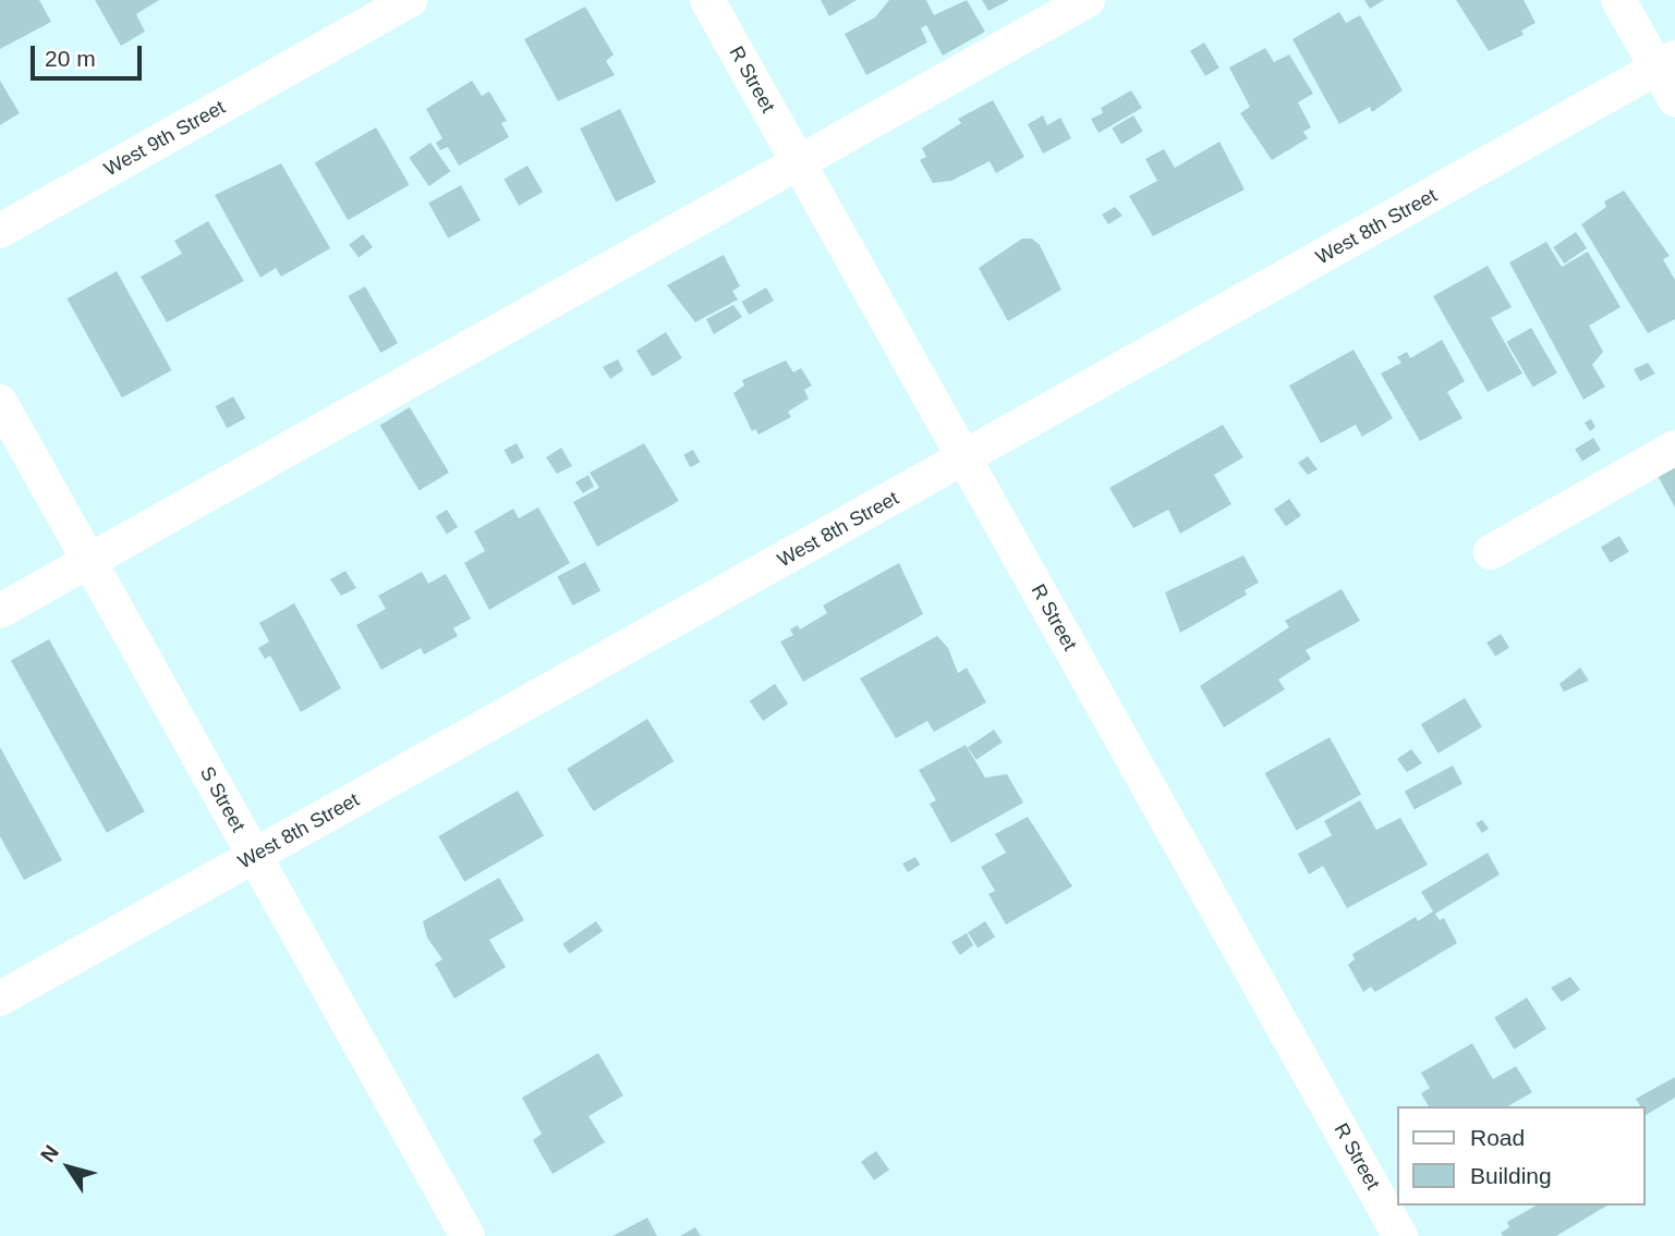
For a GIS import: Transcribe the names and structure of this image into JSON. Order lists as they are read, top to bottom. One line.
{"streets":{"street":["R Street","West 9th Street","West 8th Street","S Street"]},"crossings":[["R Street","West 8th Street"],["West 8th Street","S Street"]],"legend":["Road","Building"],"scale_bar":"20 m","north":"top left"}
